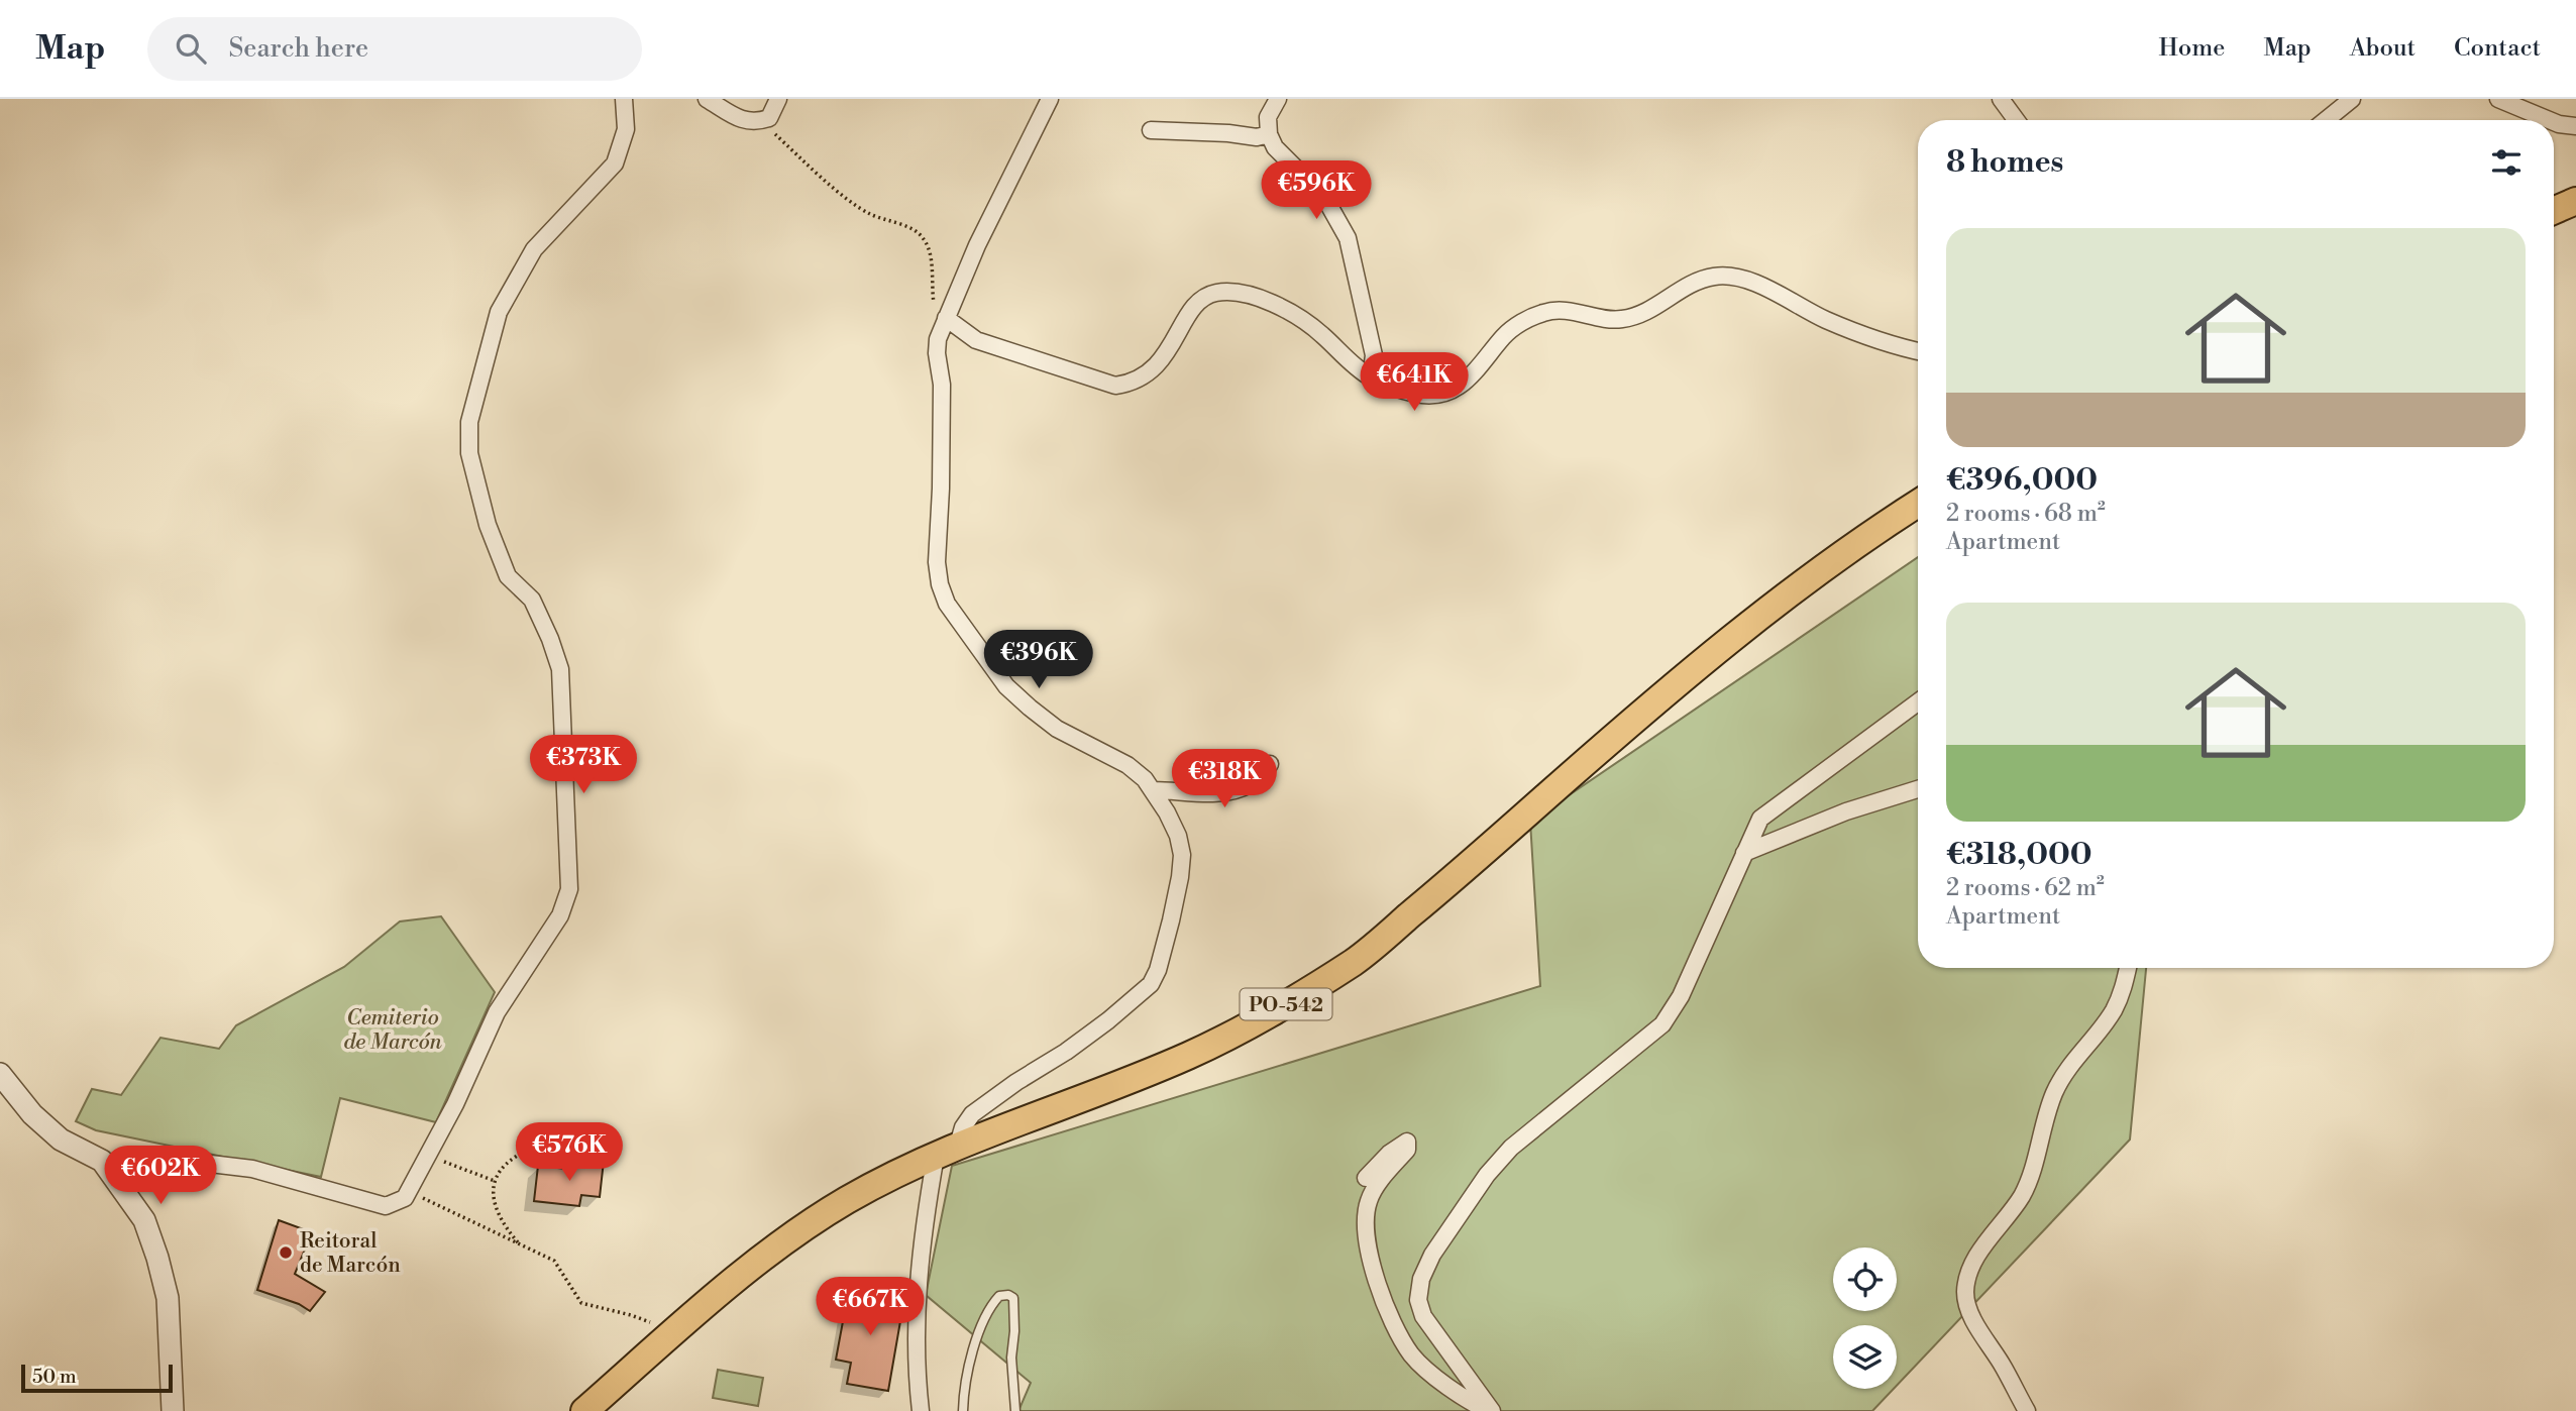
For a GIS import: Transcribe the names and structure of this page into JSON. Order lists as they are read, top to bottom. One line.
{"streets":{"main road":["PO-542"]},"parks":["Cemiterio de Marcón"],"places":["Reitoral de Marcón"],"scale_bar":"50 m","page":{"header":"Map","search":"Search here","nav":["Home","Map","About","Contact"],"heading":"8 homes","price":["€596K","€641K","€396K","€373K","€318K","€576K","€602K","€667K"],"list":[{"name":"€396,000","note":"2 rooms · 68 m² · Apartment"},{"name":"€318,000","note":"2 rooms · 62 m² · Apartment"}],"scale":"50 m"}}
